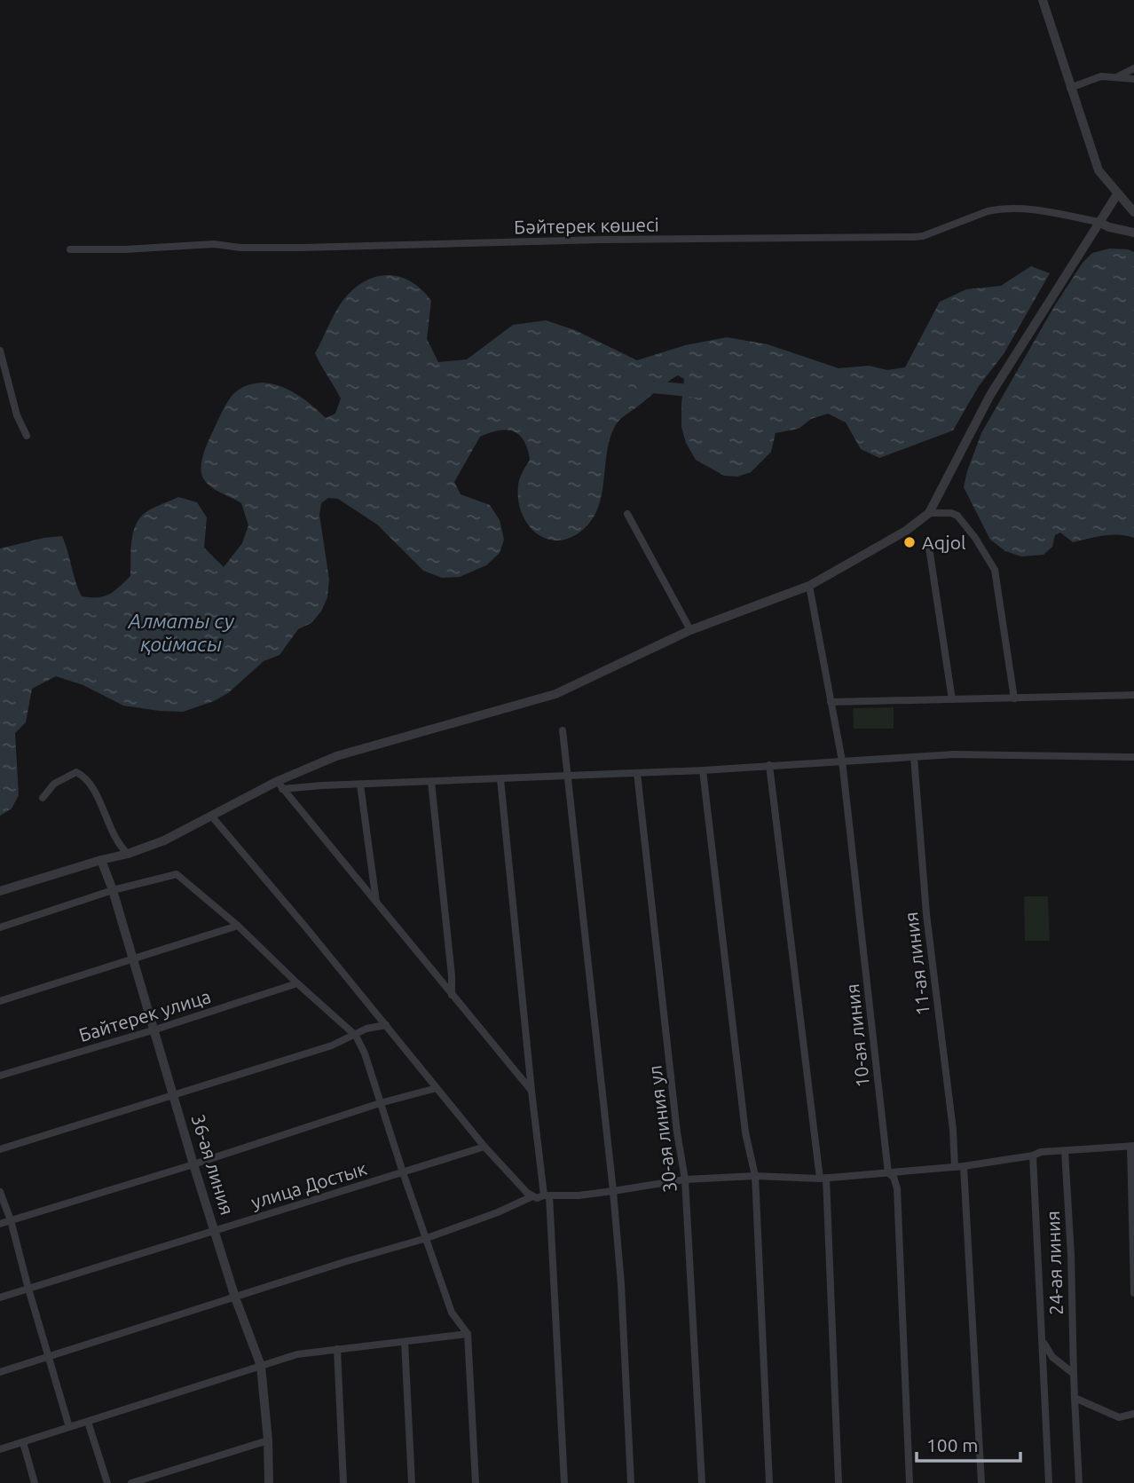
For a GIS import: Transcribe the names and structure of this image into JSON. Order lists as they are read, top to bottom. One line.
{"streets":{"street":["Бәйтерек көшесі","11-ая линия","Байтерек улица","10-ая линия","30-ая линия ул","36-ая линия","улица Достык","24-ая линия"]},"crossings":[["Байтерек улица","36-ая линия"],["36-ая линия","улица Достык"]],"water":["Алматы су қоймасы"],"places":["Aqjol"],"scale_bar":"100 m"}
